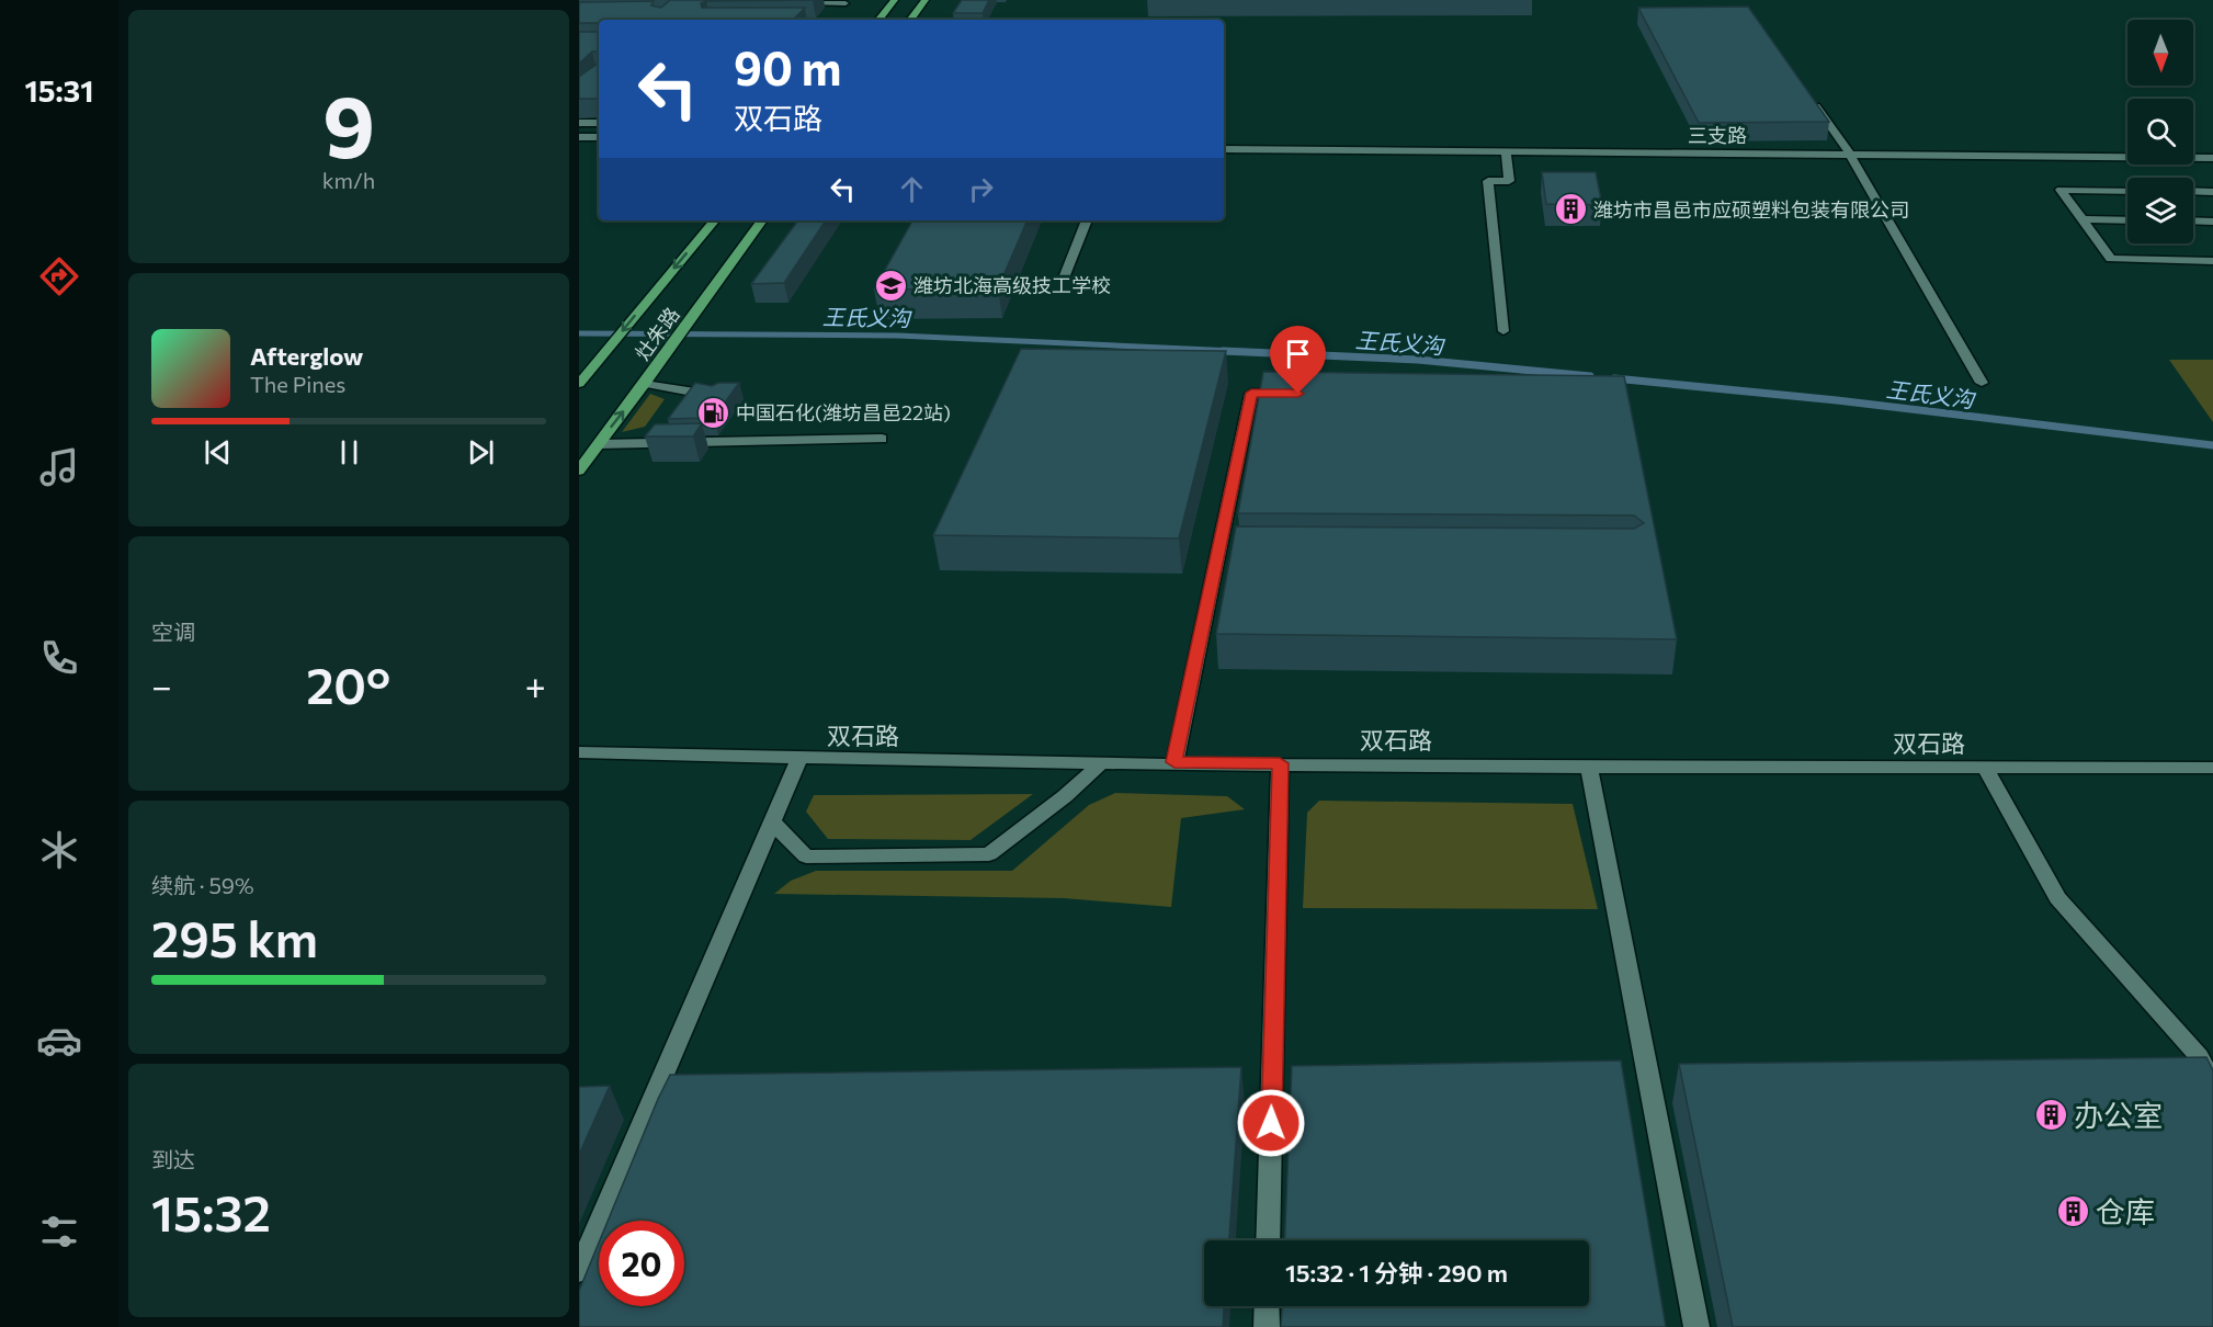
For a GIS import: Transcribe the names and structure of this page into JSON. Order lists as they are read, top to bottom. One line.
{"streets":{"main road":["灶朱路"],"street":["三支路","双石路"]},"water":["王氏义沟"],"places":{"building":["潍坊市昌邑市应硕塑料包装有限公司","办公室","仓库"],"school or university":["潍坊北海高级技工学校"],"fuel station":["中国石化(潍坊昌邑22站)"]},"north":"bottom","page":{"tabs":"15:31","tile":[["9","km/h"],"空调",["续航 · 59%","295 km"],["到达","15:32"]],"turn":["90 m","双石路"],"song":["Afterglow","The Pines"],"heat":["−","20°","+"],"limit":"20","trip":"15:32 · 1 分钟 · 290 m"}}
